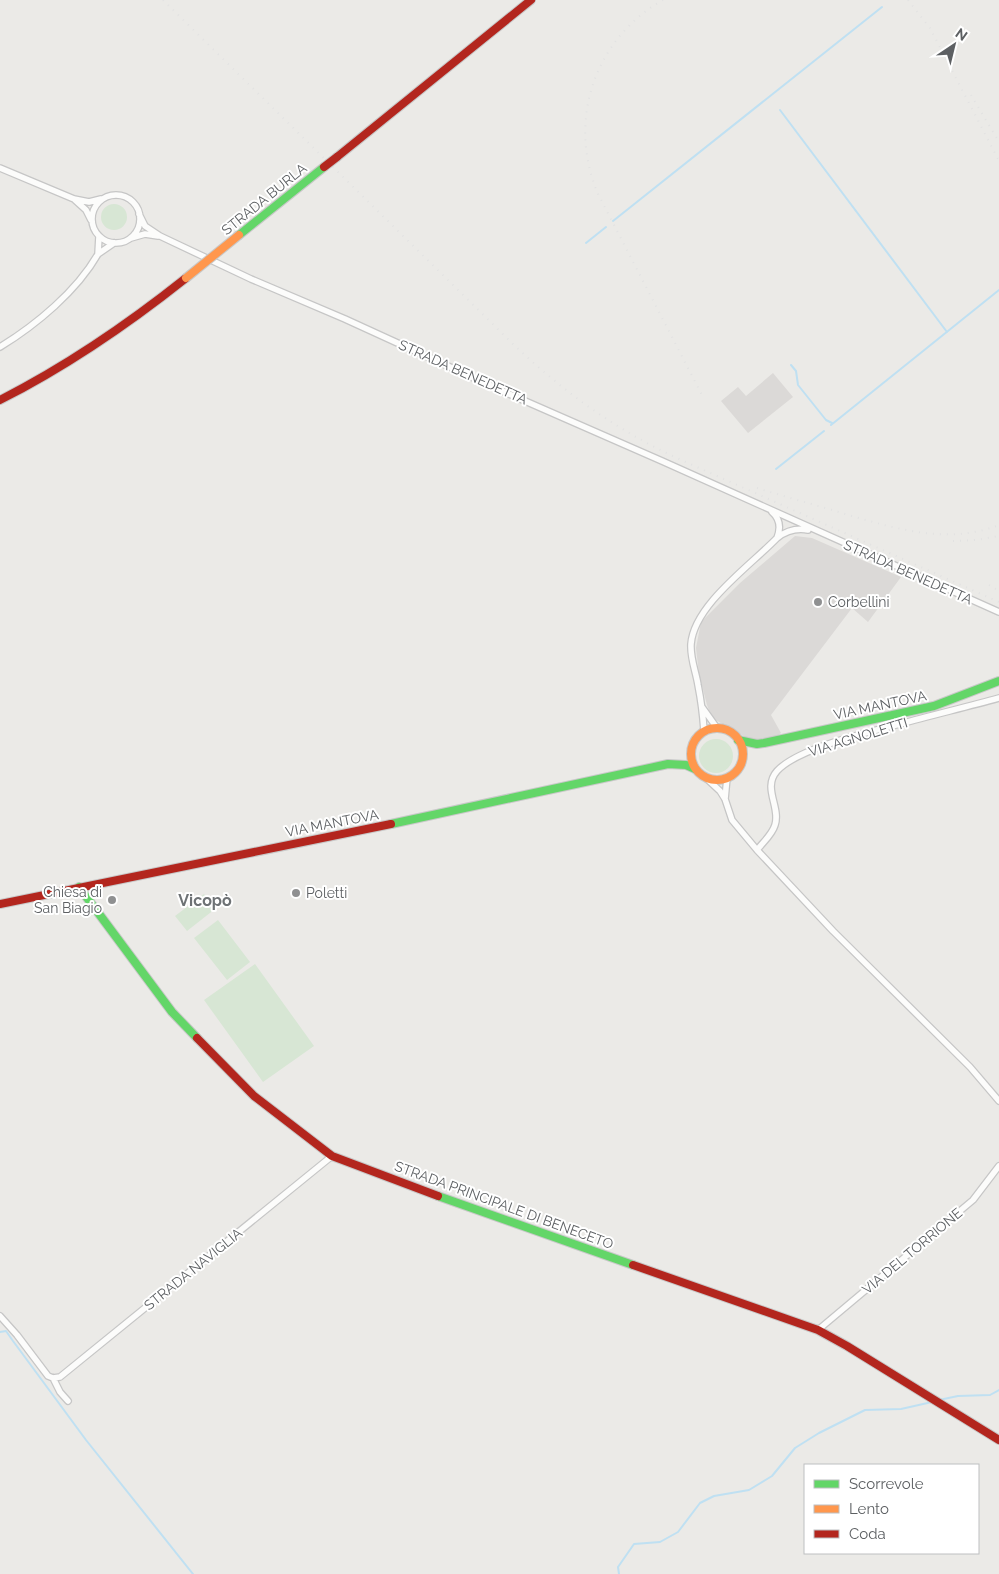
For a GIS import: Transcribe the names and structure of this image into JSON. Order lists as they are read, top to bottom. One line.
{"streets":{"main road":["STRADA BURLA","VIA MANTOVA","STRADA PRINCIPALE DI BENECETO"],"street":["STRADA BENEDETTA","VIA AGNOLETTI","VIA DEL TORRIONE","STRADA NAVIGLIA"]},"crossings":[["VIA MANTOVA","STRADA PRINCIPALE DI BENECETO"],["STRADA PRINCIPALE DI BENECETO","VIA DEL TORRIONE"],["STRADA PRINCIPALE DI BENECETO","STRADA NAVIGLIA"]],"districts":["Vicopò"],"places":["Corbellini","Poletti","Chiesa di San Biagio"],"legend":["Scorrevole","Lento","Coda"],"north":"top right"}
